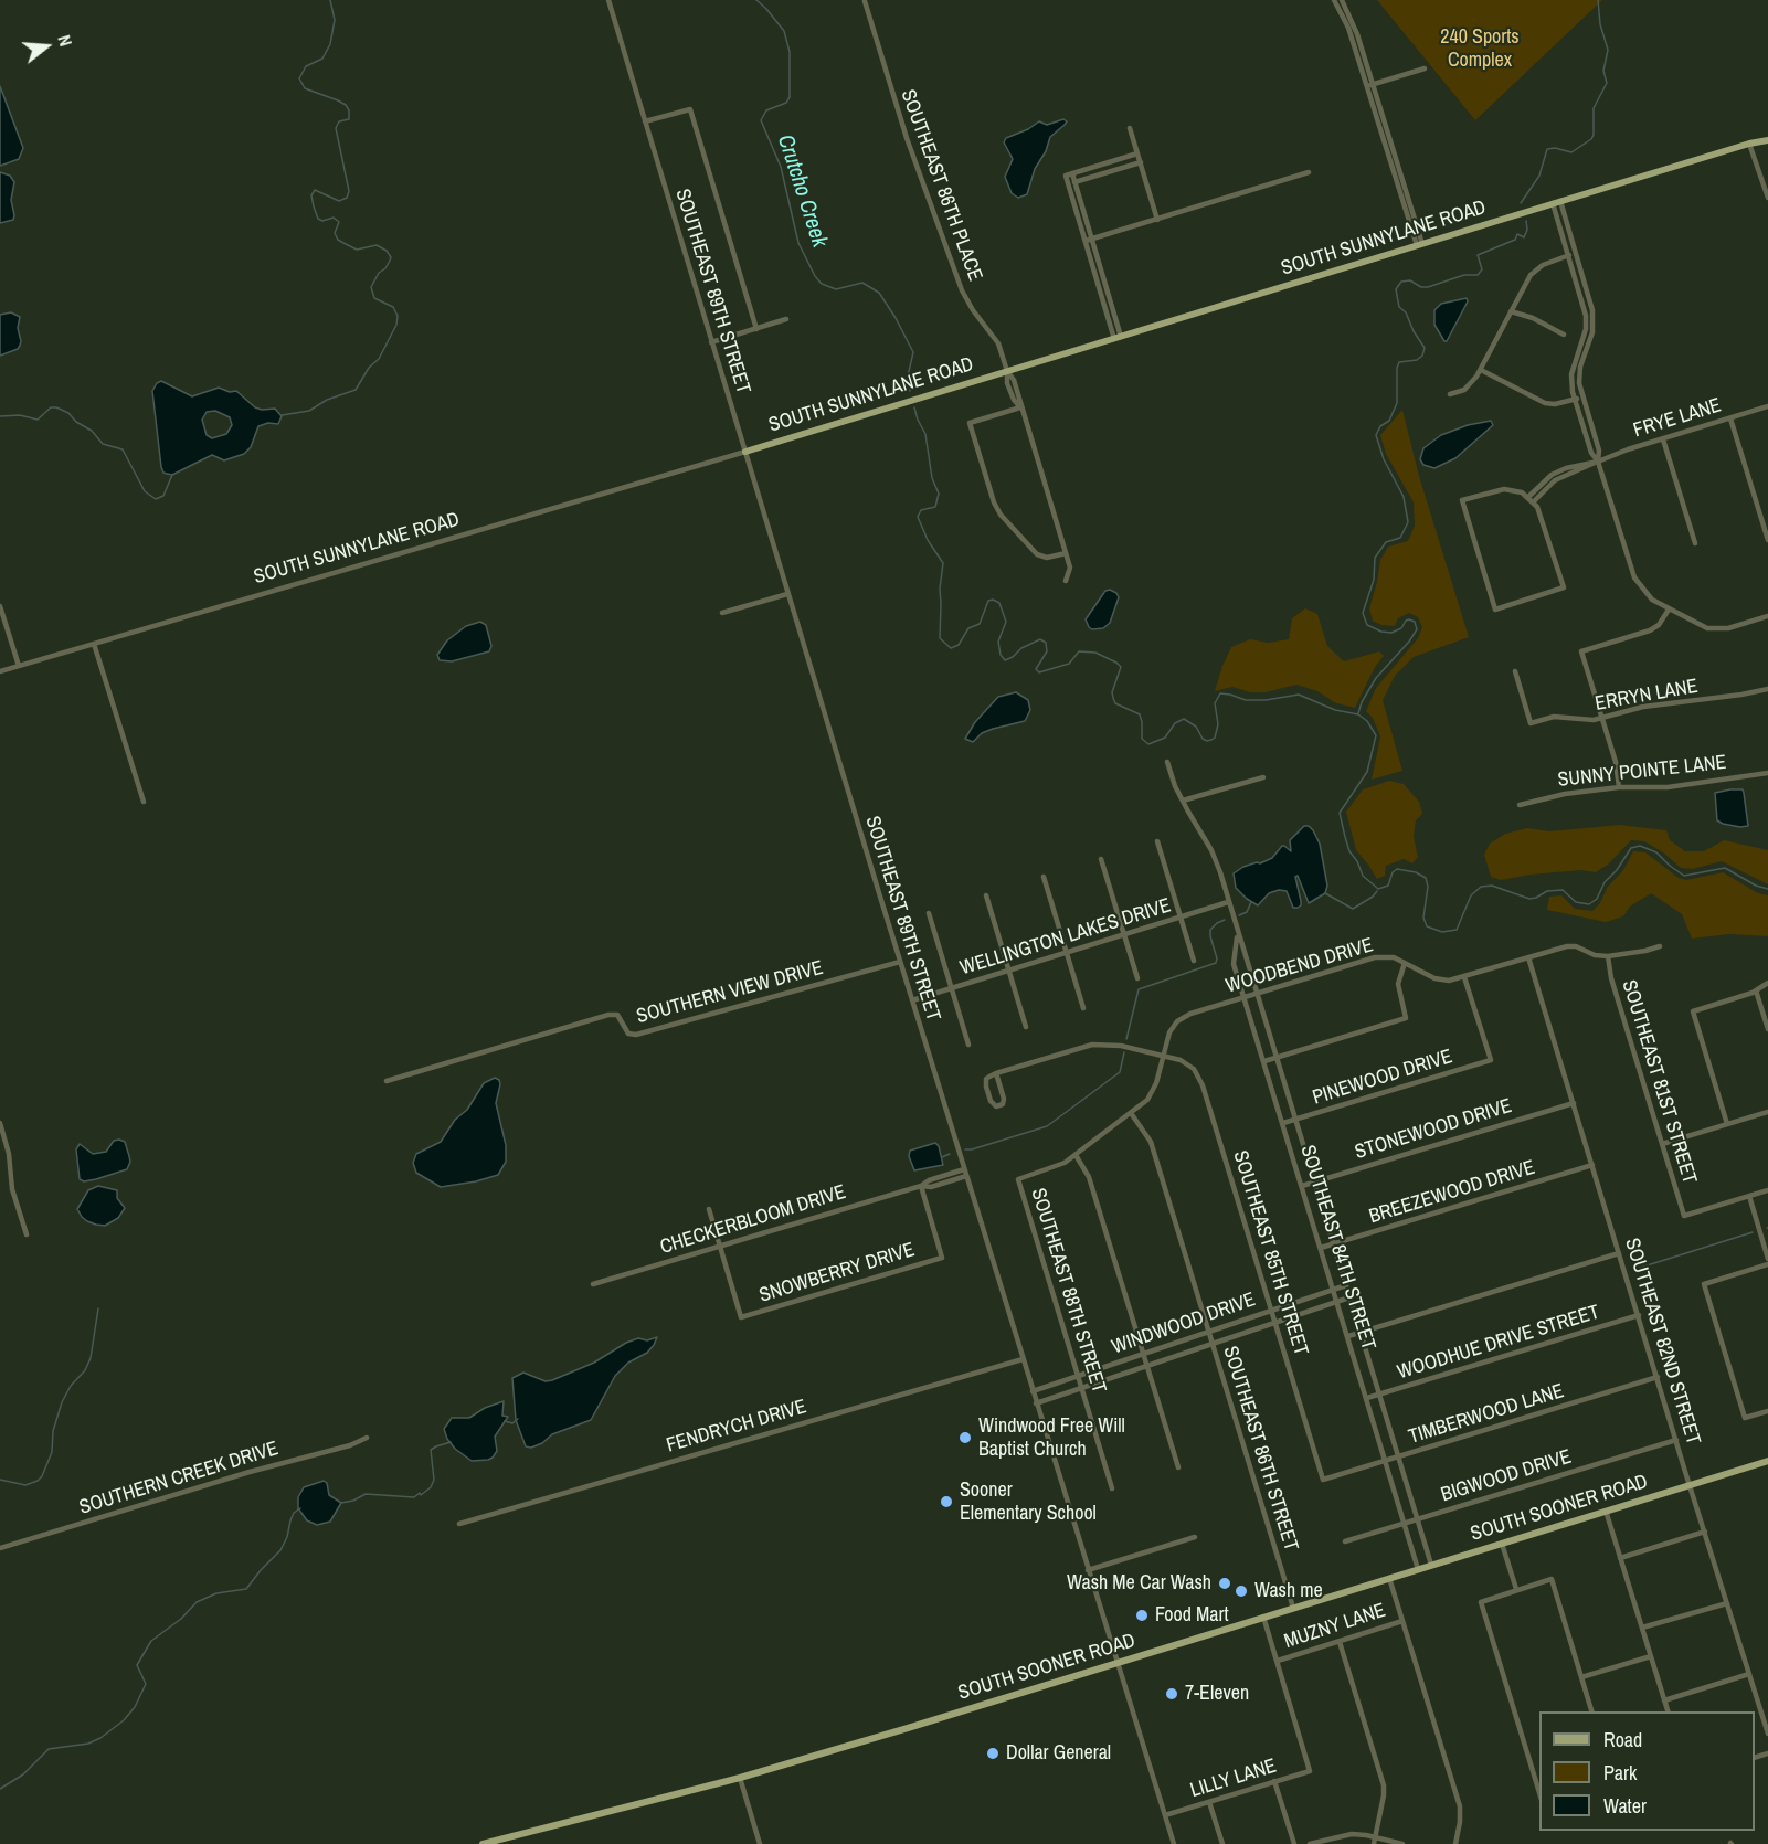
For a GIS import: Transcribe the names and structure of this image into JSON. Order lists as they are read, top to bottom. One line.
{"streets":{"main road":["SOUTH SUNNYLANE ROAD","SOUTH SOONER ROAD"],"street":["SOUTHEAST 86TH PLACE","SOUTHEAST 89TH STREET","FRYE LANE","ERRYN LANE","SUNNY POINTE LANE","WELLINGTON LAKES DRIVE","WOODBEND DRIVE","SOUTHERN VIEW DRIVE","PINEWOOD DRIVE","SOUTHEAST 81ST STREET","STONEWOOD DRIVE","BREEZEWOOD DRIVE","CHECKERBLOOM DRIVE","SOUTHEAST 84TH STREET","SOUTHEAST 85TH STREET","SNOWBERRY DRIVE","SOUTHEAST 88TH STREET","WINDWOOD DRIVE","SOUTHEAST 82ND STREET","WOODHUE DRIVE STREET","TIMBERWOOD LANE","FENDRYCH DRIVE","SOUTHEAST 86TH STREET","BIGWOOD DRIVE","SOUTHERN CREEK DRIVE","MUZNY LANE","LILLY LANE"]},"crossings":[["SOUTHEAST 86TH PLACE","SOUTH SUNNYLANE ROAD"],["SOUTH SUNNYLANE ROAD","SOUTHEAST 89TH STREET"],["SOUTHEAST 89TH STREET","WELLINGTON LAKES DRIVE"],["SOUTHEAST 89TH STREET","SOUTHERN VIEW DRIVE"],["SOUTHEAST 89TH STREET","CHECKERBLOOM DRIVE"],["SOUTHEAST 89TH STREET","WINDWOOD DRIVE"],["SOUTHEAST 89TH STREET","FENDRYCH DRIVE"],["SOUTHEAST 89TH STREET","SOUTH SOONER ROAD"],["SOUTHEAST 89TH STREET","LILLY LANE"],["WELLINGTON LAKES DRIVE","SOUTHEAST 84TH STREET"],["WOODBEND DRIVE","PINEWOOD DRIVE"],["WOODBEND DRIVE","SOUTHEAST 81ST STREET"],["WOODBEND DRIVE","SOUTHEAST 84TH STREET"],["WOODBEND DRIVE","SOUTHEAST 85TH STREET"],["WOODBEND DRIVE","SOUTHEAST 88TH STREET"],["WOODBEND DRIVE","SOUTHEAST 82ND STREET"],["WOODBEND DRIVE","SOUTHEAST 86TH STREET"],["PINEWOOD DRIVE","SOUTHEAST 84TH STREET"],["STONEWOOD DRIVE","SOUTHEAST 84TH STREET"],["STONEWOOD DRIVE","SOUTHEAST 82ND STREET"],["BREEZEWOOD DRIVE","SOUTHEAST 84TH STREET"],["BREEZEWOOD DRIVE","SOUTHEAST 82ND STREET"],["CHECKERBLOOM DRIVE","SNOWBERRY DRIVE"],["SOUTHEAST 84TH STREET","WINDWOOD DRIVE"],["SOUTHEAST 84TH STREET","WOODHUE DRIVE STREET"],["SOUTHEAST 84TH STREET","TIMBERWOOD LANE"],["SOUTHEAST 84TH STREET","BIGWOOD DRIVE"],["SOUTHEAST 84TH STREET","SOUTH SOONER ROAD"],["SOUTHEAST 85TH STREET","WINDWOOD DRIVE"],["SOUTHEAST 85TH STREET","TIMBERWOOD LANE"],["SOUTHEAST 88TH STREET","WINDWOOD DRIVE"],["WINDWOOD DRIVE","SOUTHEAST 86TH STREET"],["SOUTHEAST 82ND STREET","WOODHUE DRIVE STREET"],["SOUTHEAST 82ND STREET","TIMBERWOOD LANE"],["SOUTHEAST 82ND STREET","BIGWOOD DRIVE"],["SOUTHEAST 82ND STREET","SOUTH SOONER ROAD"],["SOUTHEAST 86TH STREET","SOUTH SOONER ROAD"],["MUZNY LANE","LILLY LANE"]],"water":["Crutcho Creek"],"parks":["240 Sports Complex"],"places":["Windwood Free Will Baptist Church","Sooner Elementary School","Wash Me Car Wash","Wash me","Food Mart","7-Eleven","Dollar General"],"legend":["Road","Park","Water"],"north":"right"}
